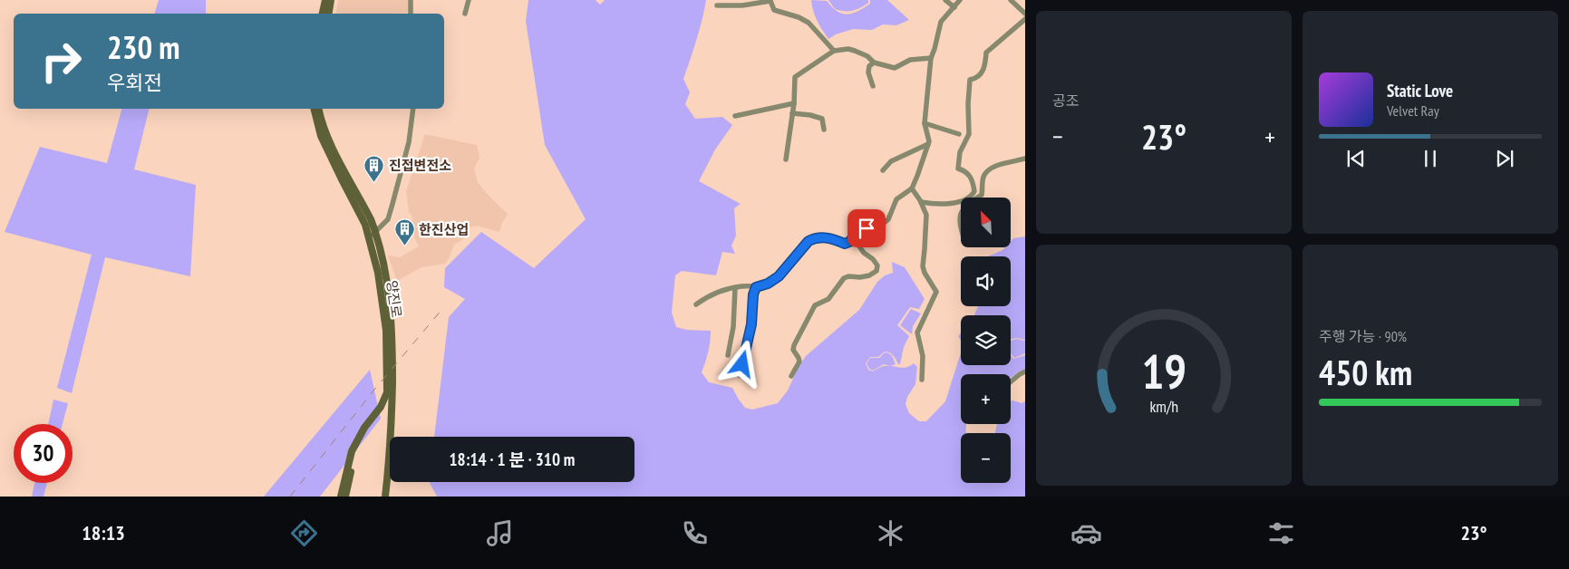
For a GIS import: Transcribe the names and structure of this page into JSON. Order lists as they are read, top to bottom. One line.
{"streets":{"main road":["양진로"]},"places":{"building":["진접변전소","한진산업"]},"north":"top left","page":{"tile":["공조",["주행 가능 · 90%","450 km"]],"turn":["230 m","우회전"],"song":["Static Love","Velvet Ray"],"heat":["−","23°","+"],"map_buttons":["+","−"],"limit":"30","trip":"18:14 · 1 분 · 310 m","tabs":["18:13","23°"],"gauge":["19","km/h"]}}
